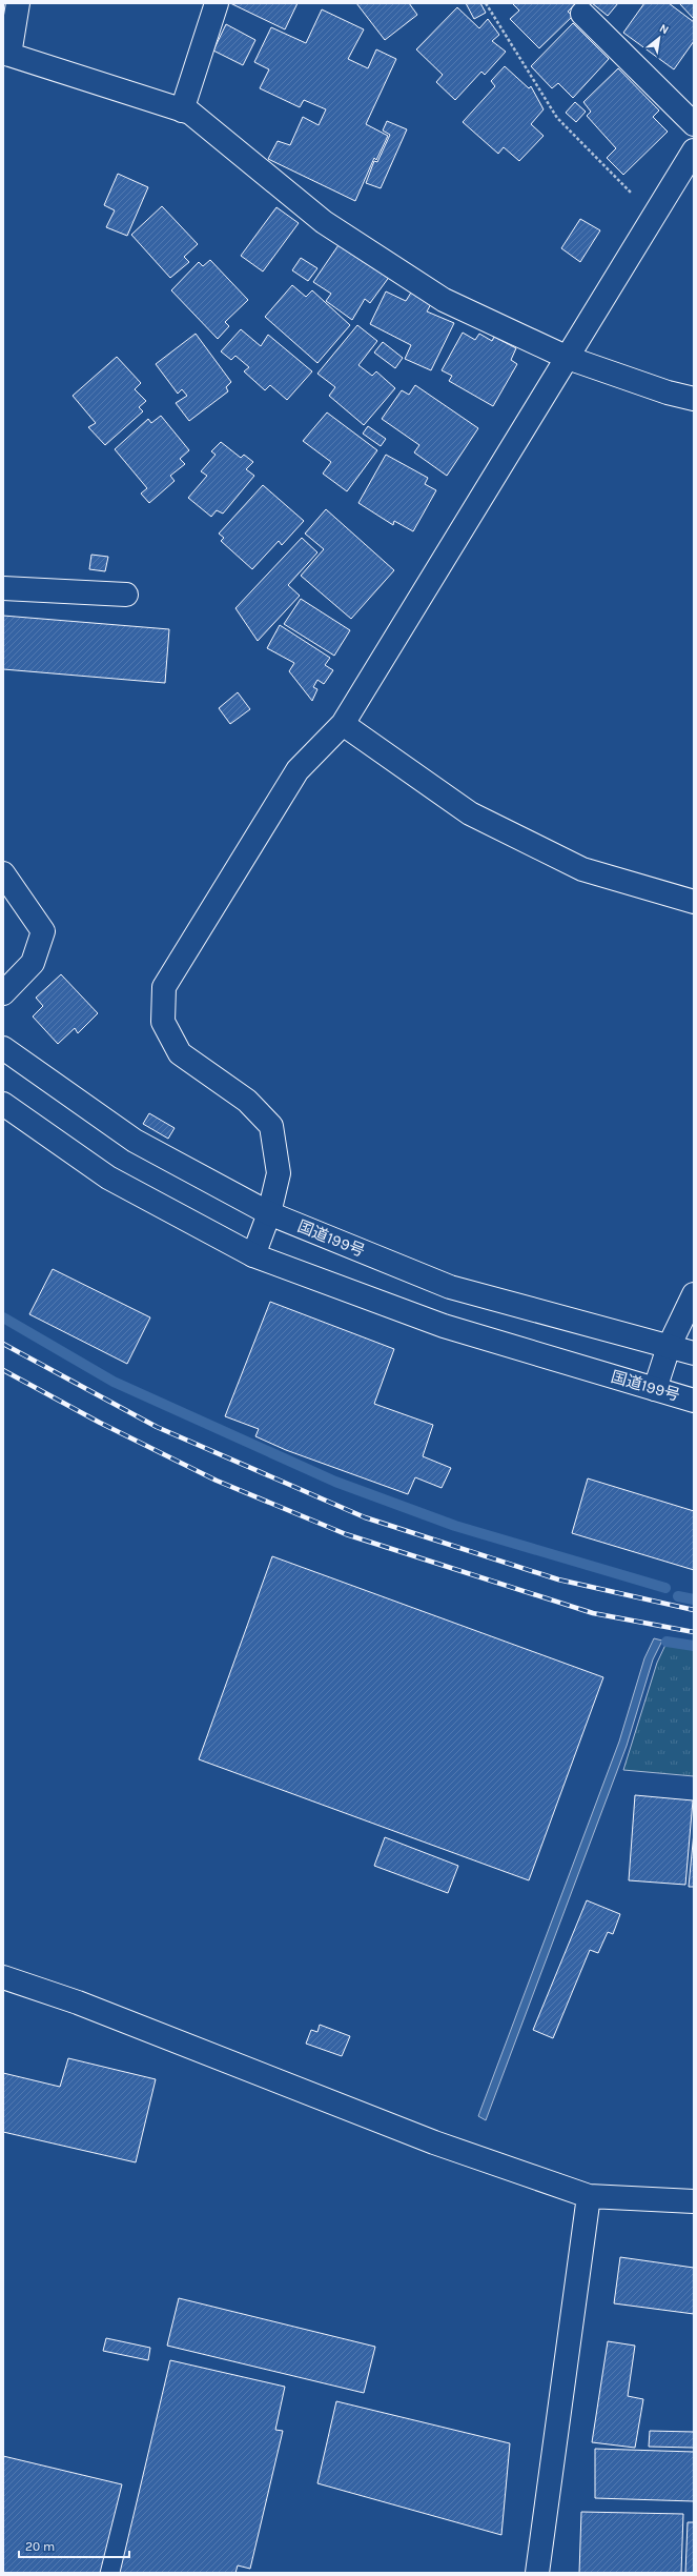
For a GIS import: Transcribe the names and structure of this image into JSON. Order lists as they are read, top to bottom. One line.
{"streets":{"main road":["国道199号"]},"scale_bar":"20 m","north":"top right"}
